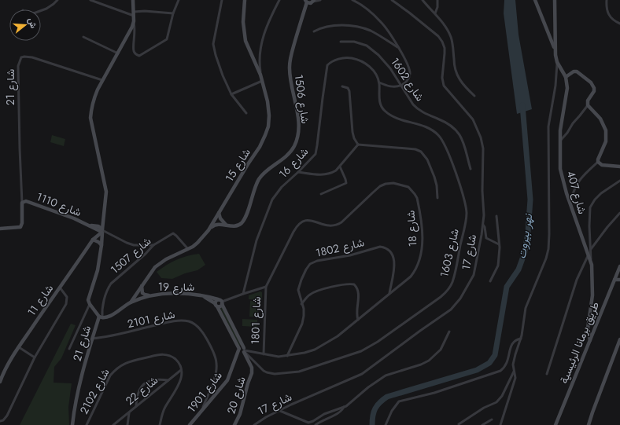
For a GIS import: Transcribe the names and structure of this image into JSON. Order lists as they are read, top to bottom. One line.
{"streets":{"street":["شارع 1602","شارع 21","شارع 1506","شارع 16","شارع 15","شارع 407","شارع 1110","شارع 18","شارع 1802","شارع 17","شارع 1603","شارع 1507","شارع 19","شارع 11","شارع 2101","شارع 1801","طريق برمانا الرئيسية","شارع 22","شارع 2102","شارع 1901","شارع 20"]},"crossings":[["شارع 21","شارع 1110"],["شارع 21","شارع 1507"],["شارع 21","شارع 19"],["شارع 21","شارع 2101"],["شارع 1506","شارع 15"],["شارع 16","شارع 1603"],["شارع 15","شارع 1507"],["شارع 15","شارع 19"],["شارع 407","طريق برمانا الرئيسية"],["شارع 1110","شارع 11"],["شارع 18","شارع 1802"],["شارع 18","شارع 1603"],["شارع 18","شارع 1801"],["شارع 18","شارع 20"],["شارع 1603","شارع 20"],["شارع 1507","شارع 19"],["شارع 19","شارع 20"],["شارع 2101","شارع 1901"],["شارع 22","شارع 2102"]],"water":["نهر بيروت"],"north":"right"}
